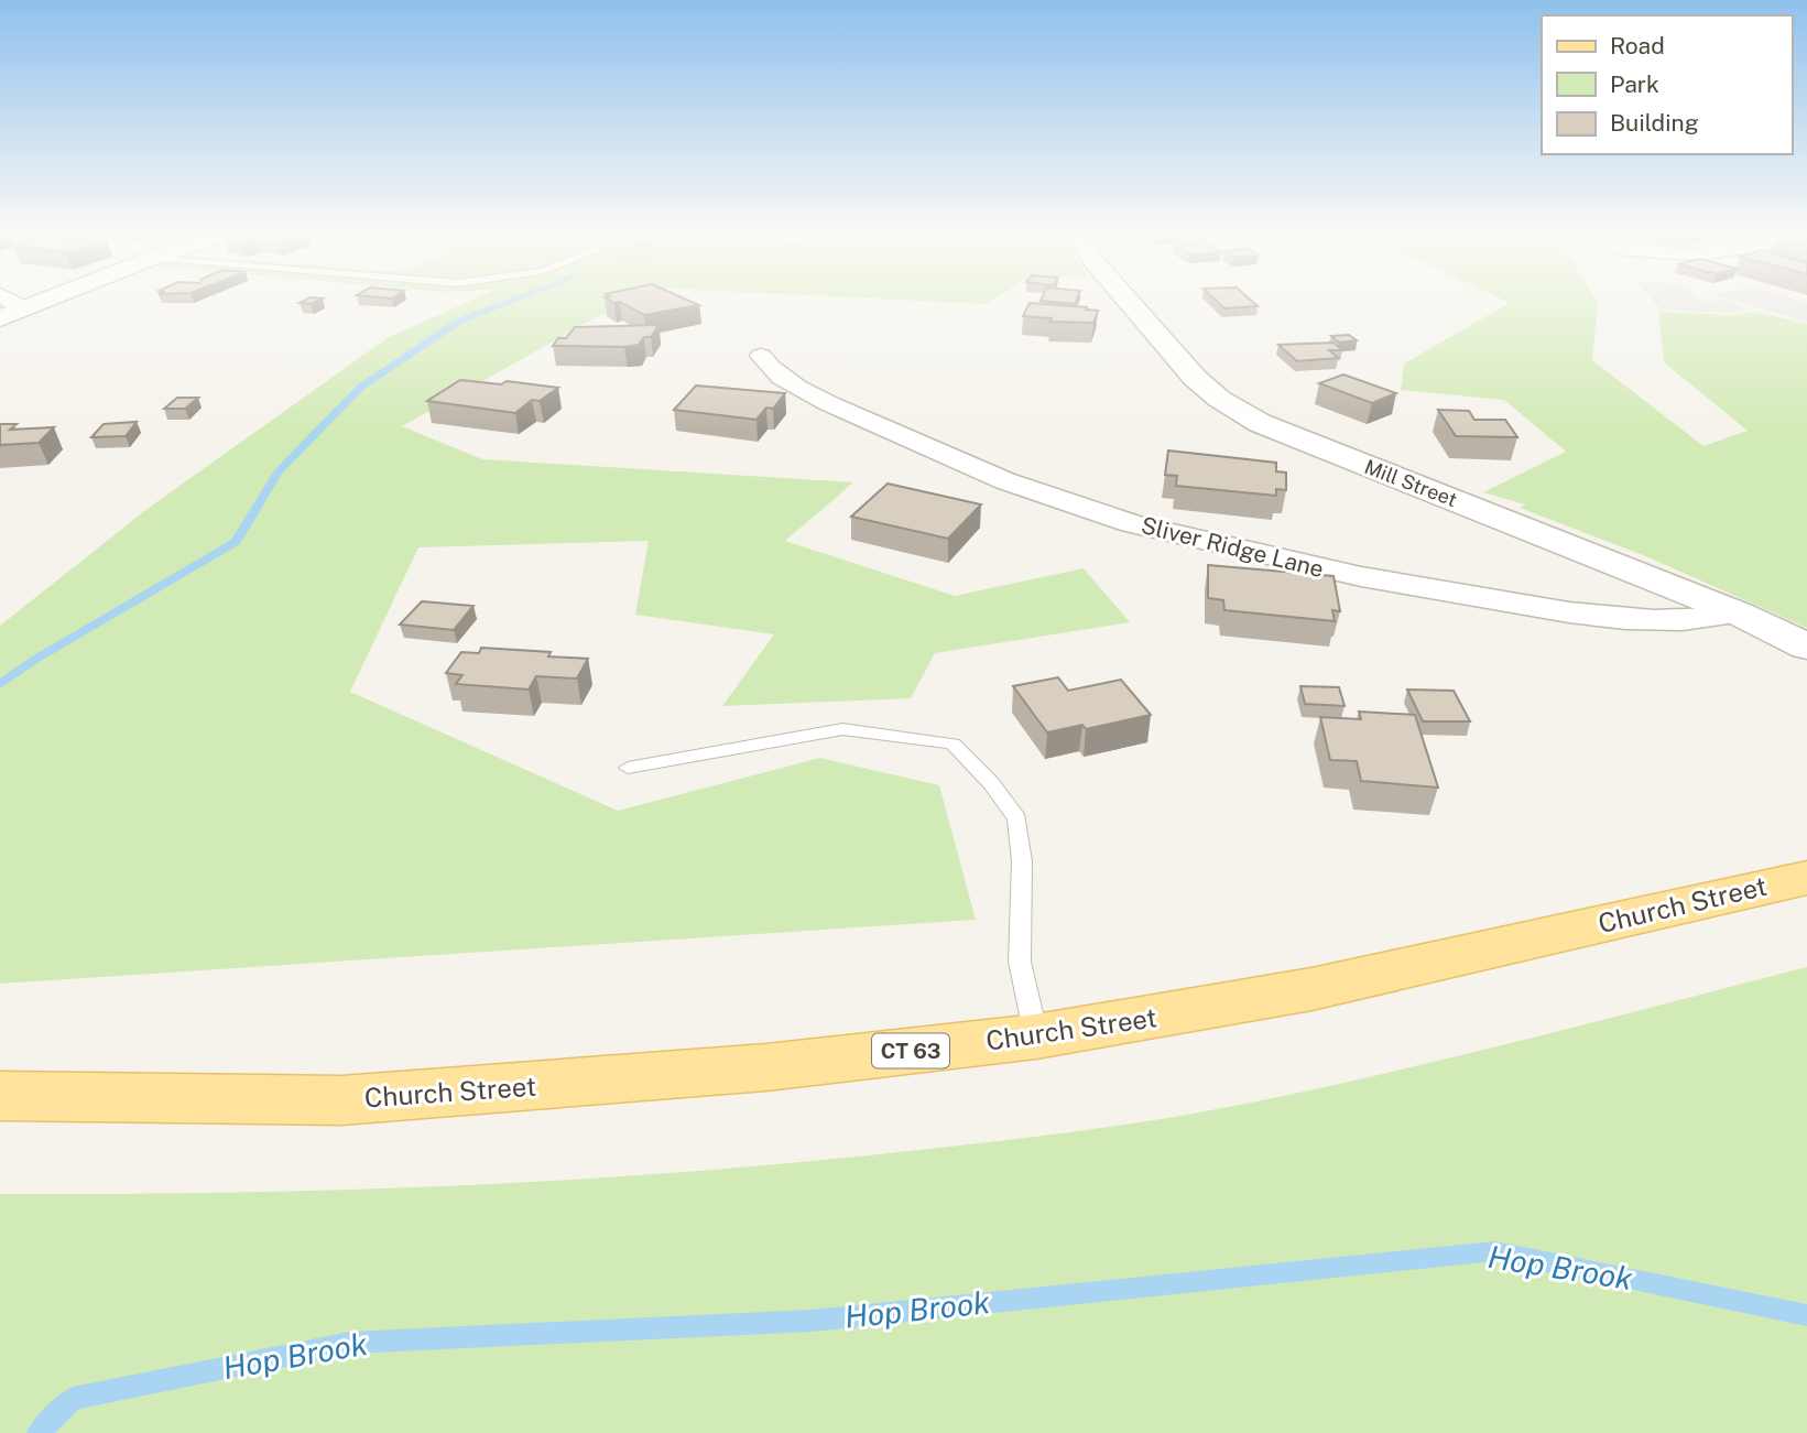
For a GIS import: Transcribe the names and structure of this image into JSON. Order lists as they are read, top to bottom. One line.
{"streets":{"main road":["Church Street","CT 63"],"street":["Mill Street","Sliver Ridge Lane"]},"crossings":[["Mill Street","Sliver Ridge Lane"]],"water":["Hop Brook"],"legend":["Road","Park","Building"]}
